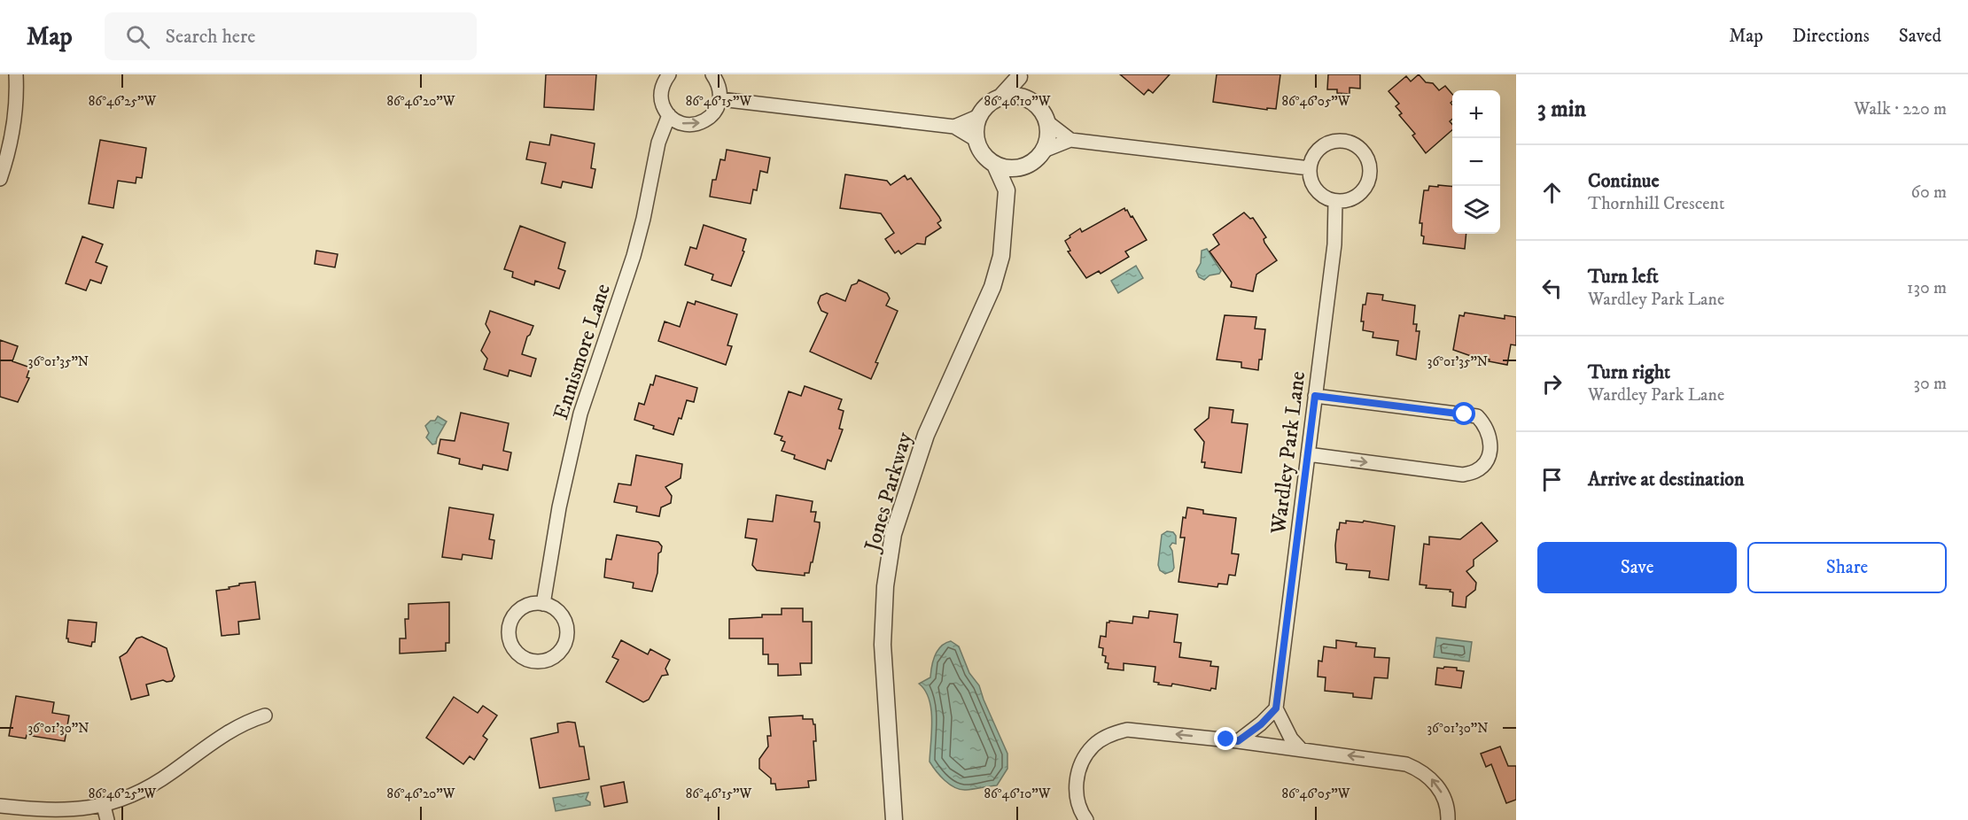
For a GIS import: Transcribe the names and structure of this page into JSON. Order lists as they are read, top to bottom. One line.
{"streets":{"street":["Ennismore Lane","Wardley Park Lane","Jones Parkway"]},"page":{"header":"Map","search":"Search here","nav":["Map","Directions","Saved"],"heading":["3 min","Walk · 220 m"],"map_buttons":["+","−"],"list":[["Continue","Thornhill Crescent","60 m"],["Turn left","Wardley Park Lane","130 m"],["Turn right","Wardley Park Lane","30 m"],"Arrive at destination"],"buttons":["Save","Share"]},"coordinates":["86°46'25\"W","86°46'20\"W","86°46'15\"W","86°46'10\"W","86°46'05\"W","36°01'35\"N","36°01'30\"N"]}
